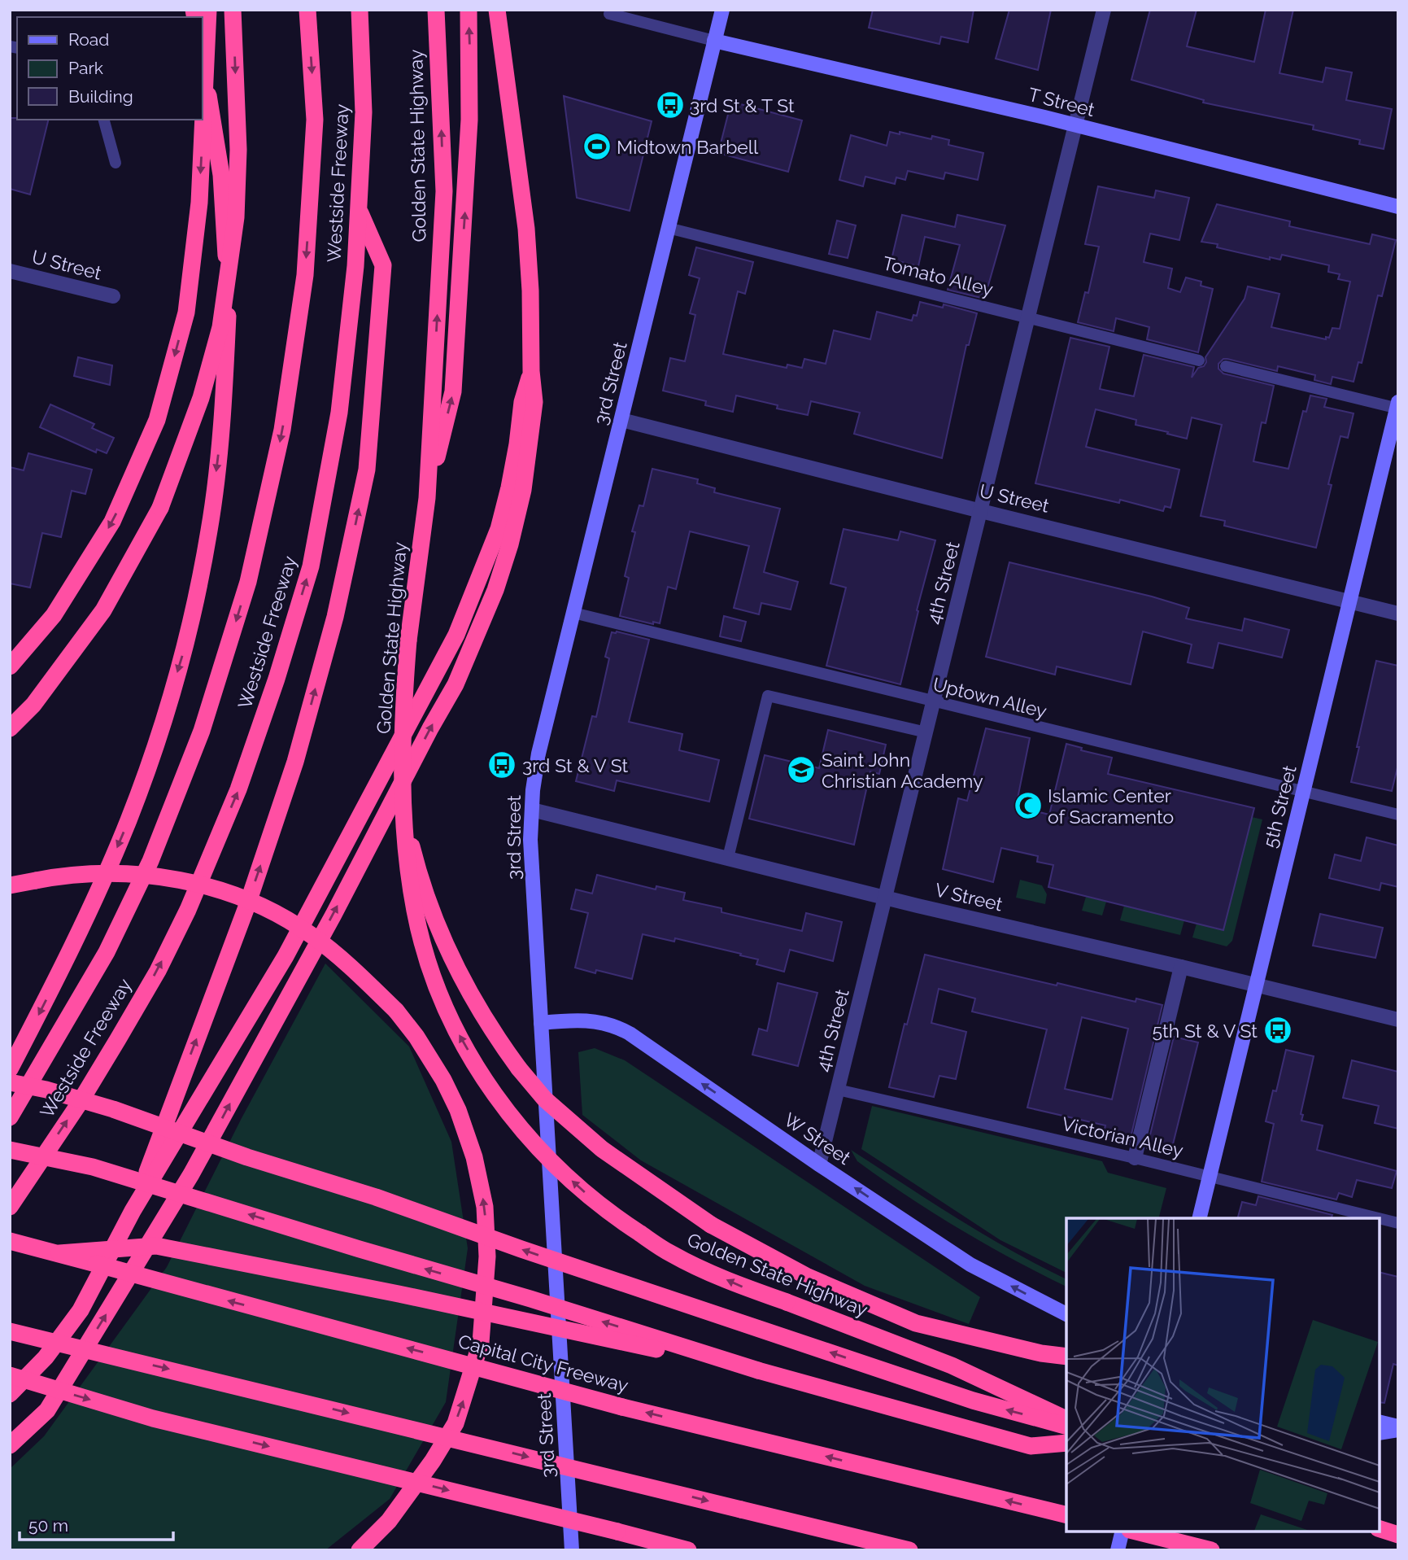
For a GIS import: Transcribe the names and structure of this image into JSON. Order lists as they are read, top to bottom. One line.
{"streets":{"highway":["Golden State Highway","Westside Freeway","Capital City Freeway"],"street":["T Street","U Street","3rd Street","4th Street","5th Street","V Street","W Street"],"lane":["Tomato Alley","Uptown Alley","Victorian Alley"]},"crossings":[["T Street","3rd Street"],["T Street","4th Street"],["U Street","3rd Street"],["U Street","4th Street"],["U Street","5th Street"],["Tomato Alley","3rd Street"],["Tomato Alley","4th Street"],["3rd Street","Uptown Alley"],["3rd Street","V Street"],["3rd Street","W Street"],["4th Street","Uptown Alley"],["4th Street","V Street"],["4th Street","Victorian Alley"],["4th Street","W Street"],["Uptown Alley","5th Street"],["5th Street","V Street"],["5th Street","Victorian Alley"]],"one_way":["Golden State Highway","W Street"],"places":{"bus stop":["3rd St & T St","3rd St & V St","5th St & V St"],"sports":["Midtown Barbell"],"school or university":["Saint John Christian Academy"],"mosque":["Islamic Center of Sacramento"]},"legend":["Road","Park","Building"],"scale_bar":"50 m"}
